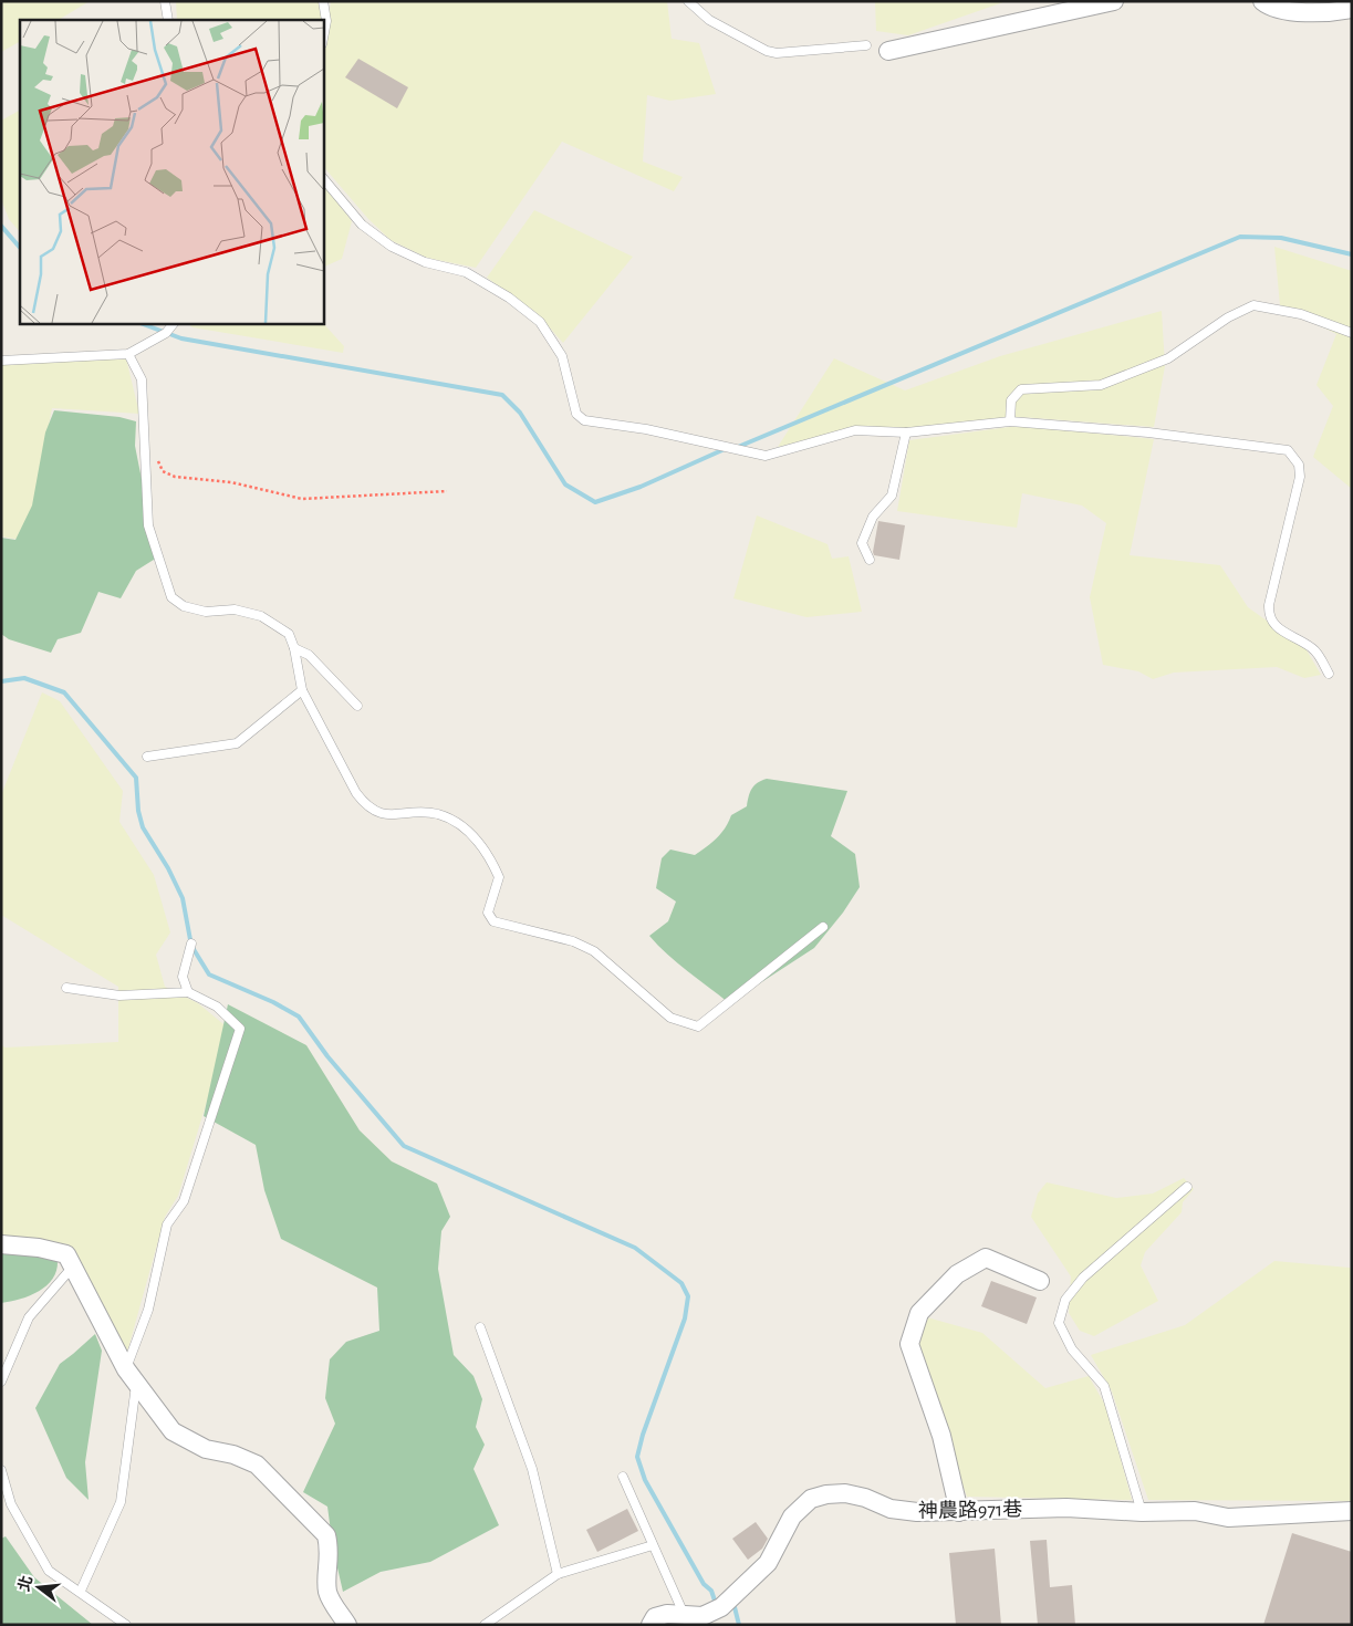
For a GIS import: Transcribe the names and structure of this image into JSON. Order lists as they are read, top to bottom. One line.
{"streets":{"street":["神農路971巷"]},"north":"left"}
